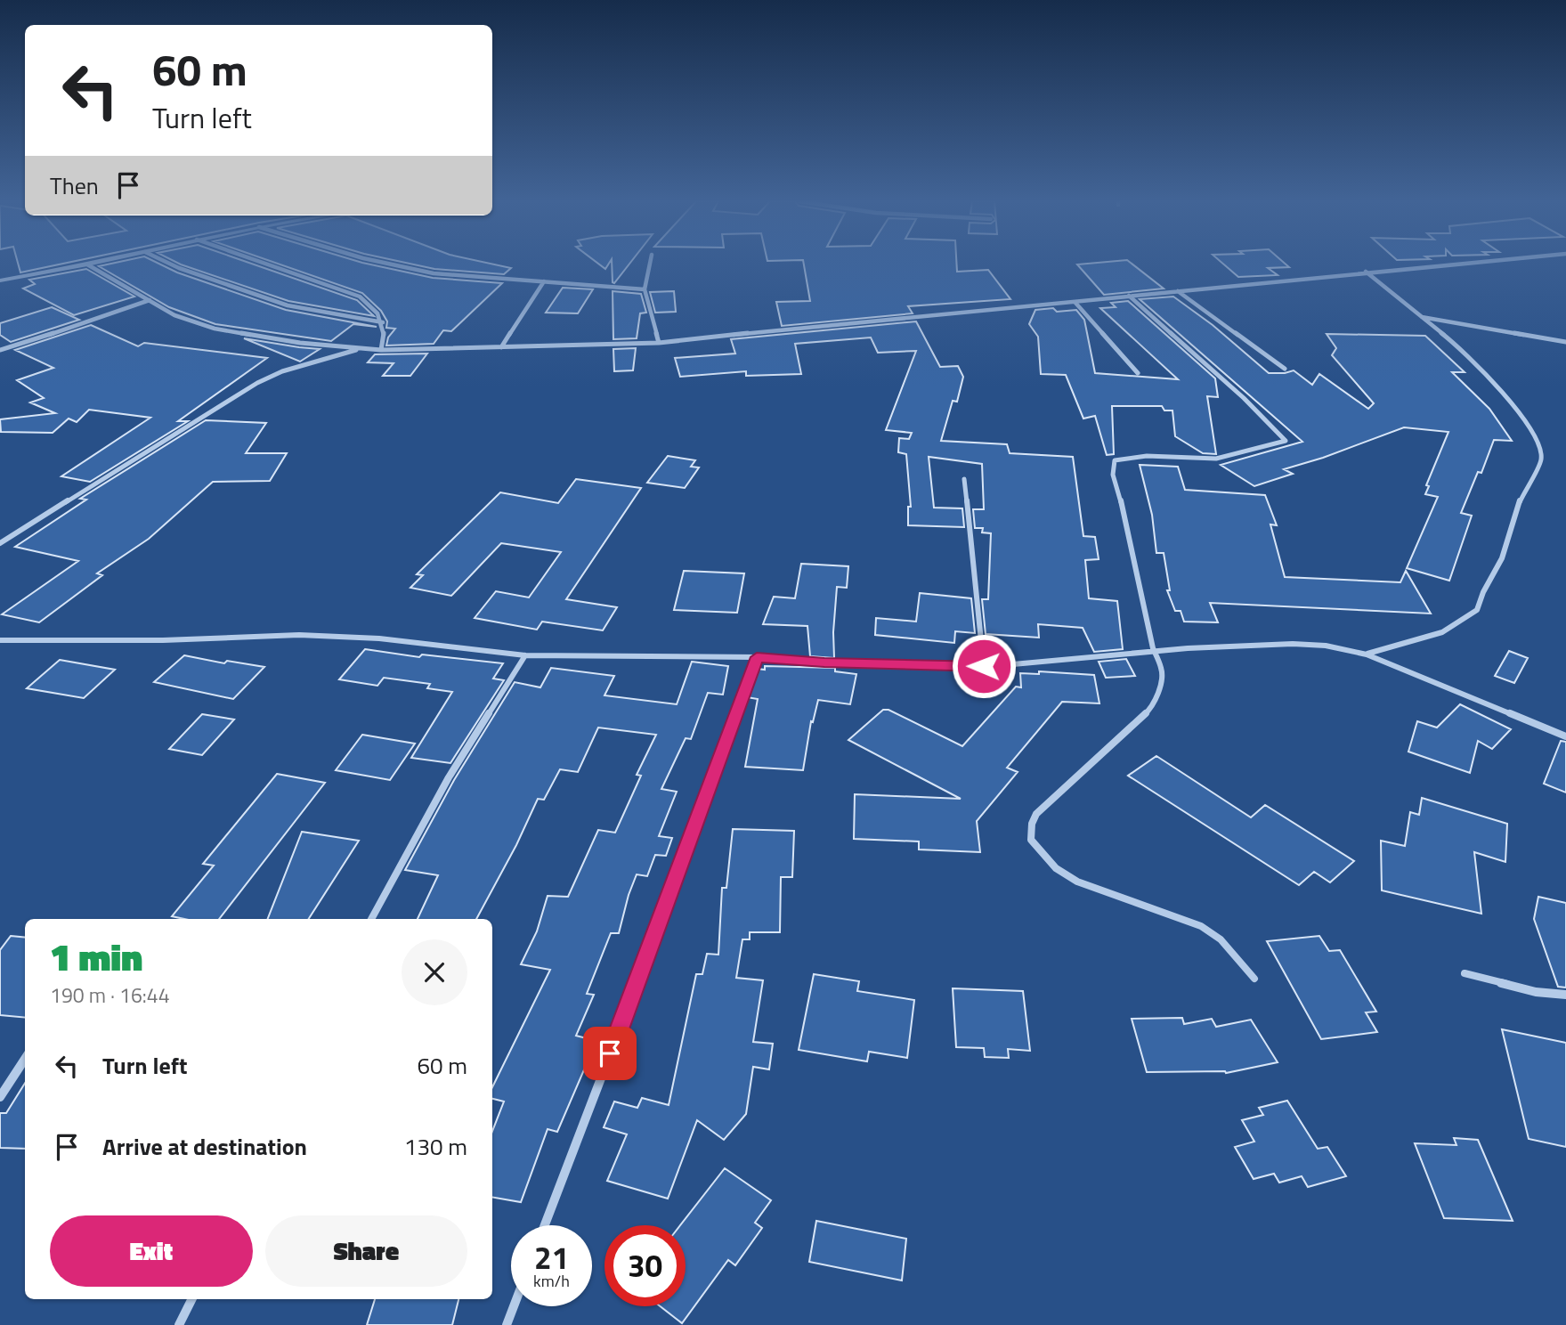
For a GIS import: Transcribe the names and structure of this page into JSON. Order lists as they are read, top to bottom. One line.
{"page":{"turn":["60 m","Turn left"],"then":"Then","heading":["1 min","190 m · 16:44"],"list":[{"name":"Turn left","value":"60 m"},{"name":"Arrive at destination","value":"130 m"}],"buttons":["Exit","Share"],"speed":"21 km/h","limit":"30"}}
